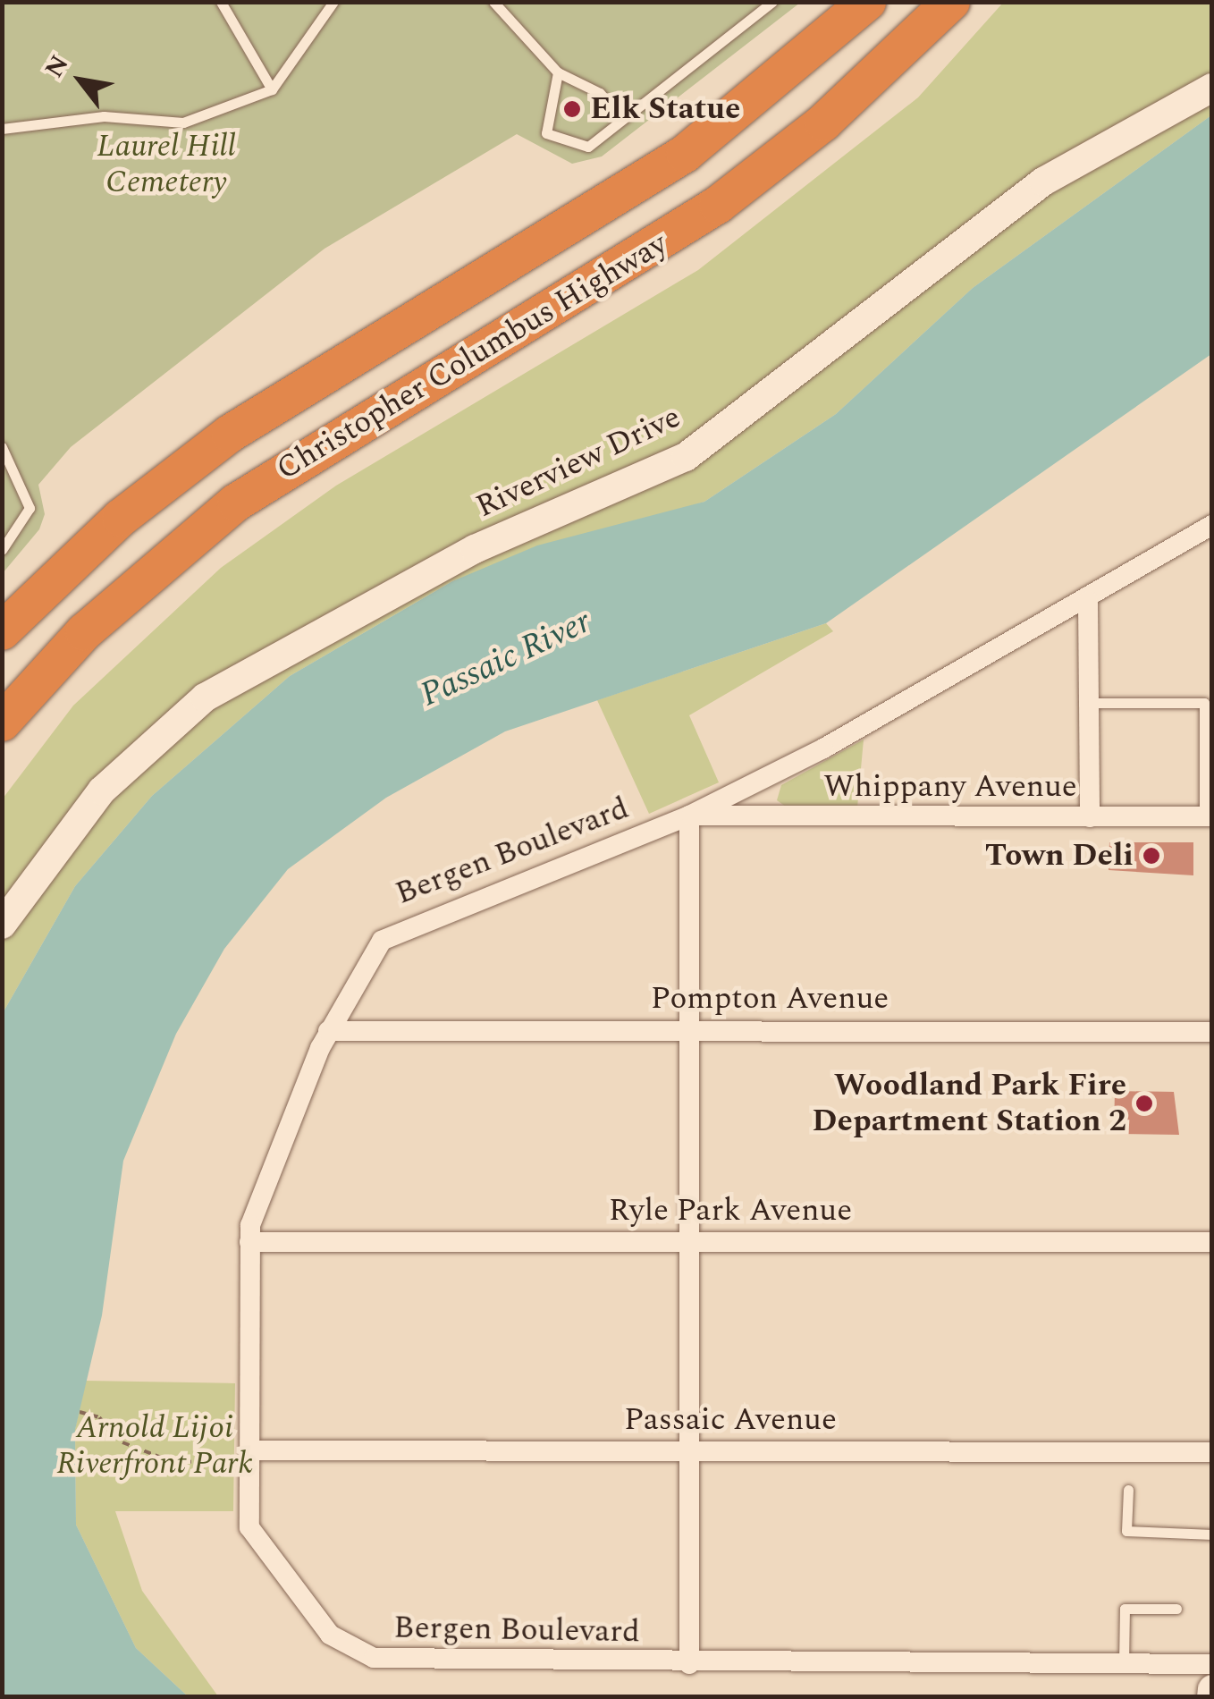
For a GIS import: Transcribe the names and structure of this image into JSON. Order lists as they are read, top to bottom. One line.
{"streets":{"highway":["Christopher Columbus Highway"],"street":["Riverview Drive","Whippany Avenue","Bergen Boulevard","Pompton Avenue","Ryle Park Avenue","Passaic Avenue"]},"crossings":[["Whippany Avenue","Bergen Boulevard"],["Bergen Boulevard","Pompton Avenue"],["Bergen Boulevard","Ryle Park Avenue"],["Bergen Boulevard","Passaic Avenue"]],"water":["Passaic River"],"parks":["Laurel Hill Cemetery","Arnold Lijoi Riverfront Park"],"places":["Elk Statue","Town Deli","Woodland Park Fire Department Station 2"],"north":"top left"}
